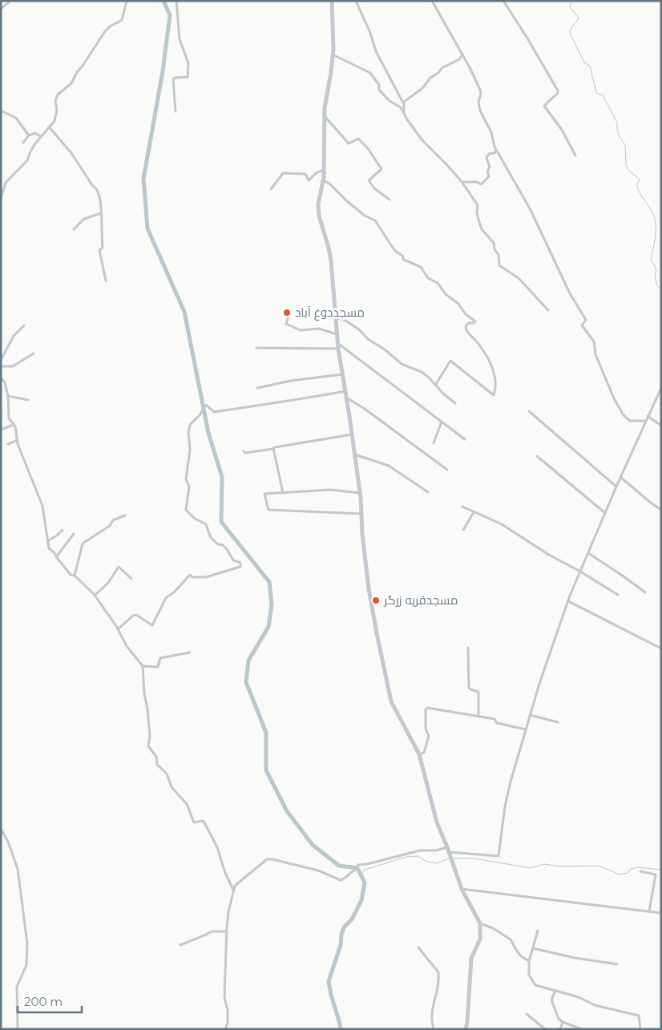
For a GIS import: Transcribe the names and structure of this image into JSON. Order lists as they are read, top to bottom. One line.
{"places":["مسجددوغ آباد","مسجدقریه زرگر"],"scale_bar":"200 m"}
